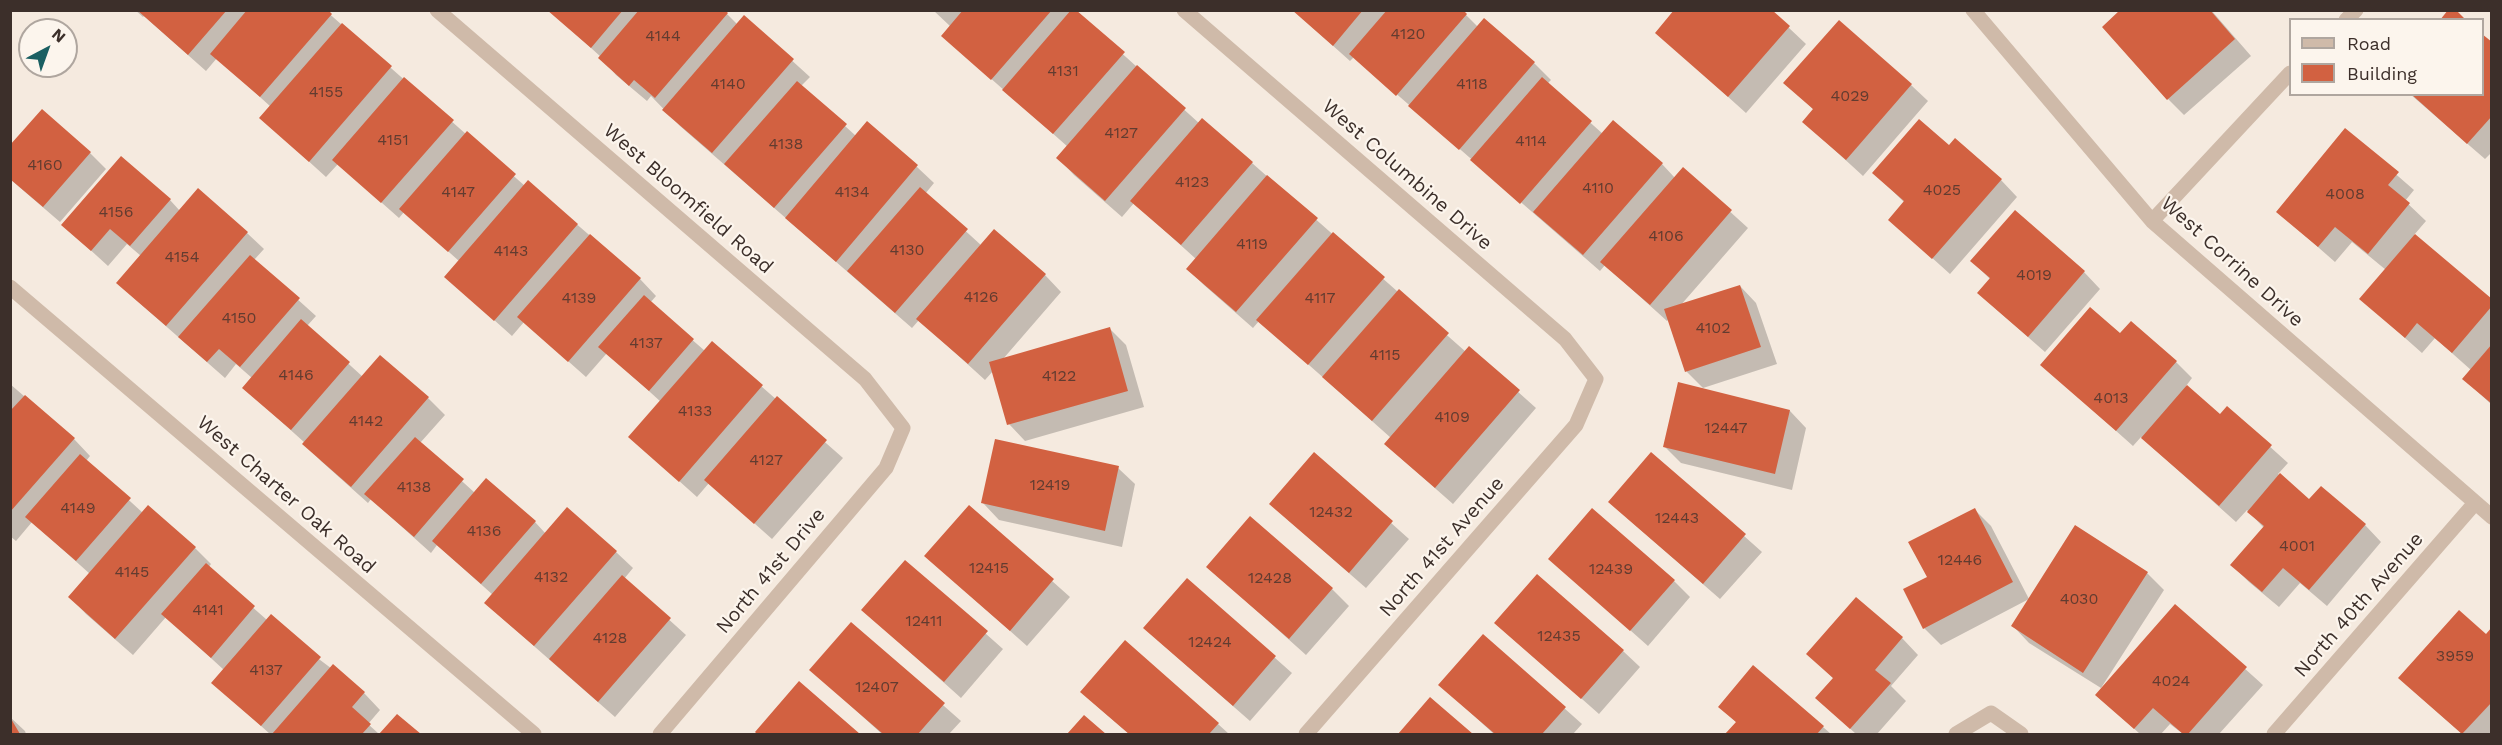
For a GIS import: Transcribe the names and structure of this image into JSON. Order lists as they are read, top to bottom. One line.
{"streets":{"street":["West Columbine Drive","West Bloomfield Road","West Corrine Drive","West Charter Oak Road","North 41st Avenue","North 41st Drive","North 40th Avenue"]},"crossings":[["West Columbine Drive","North 41st Avenue"],["West Bloomfield Road","North 41st Drive"],["West Corrine Drive","North 40th Avenue"]],"house_numbers":["4120","4144","4131","4140","4118","4155","4029","4127","4151","4114","4138","4160","4123","4110","4025","4147","4134","4008","4156","4106","4119","4130","4143","4154","4019","4126","4139","4117","4150","4102","4137","4115","4146","4122","4013","4133","4109","4142","12447","4127","12419","4138","4149","12432","12443","4136","4001","12446","12415","12439","4145","4132","12428","4030","4141","12411","12435","4128","12424","3959","4137","4024","12407"],"legend":["Road","Building"],"north":"top right"}
